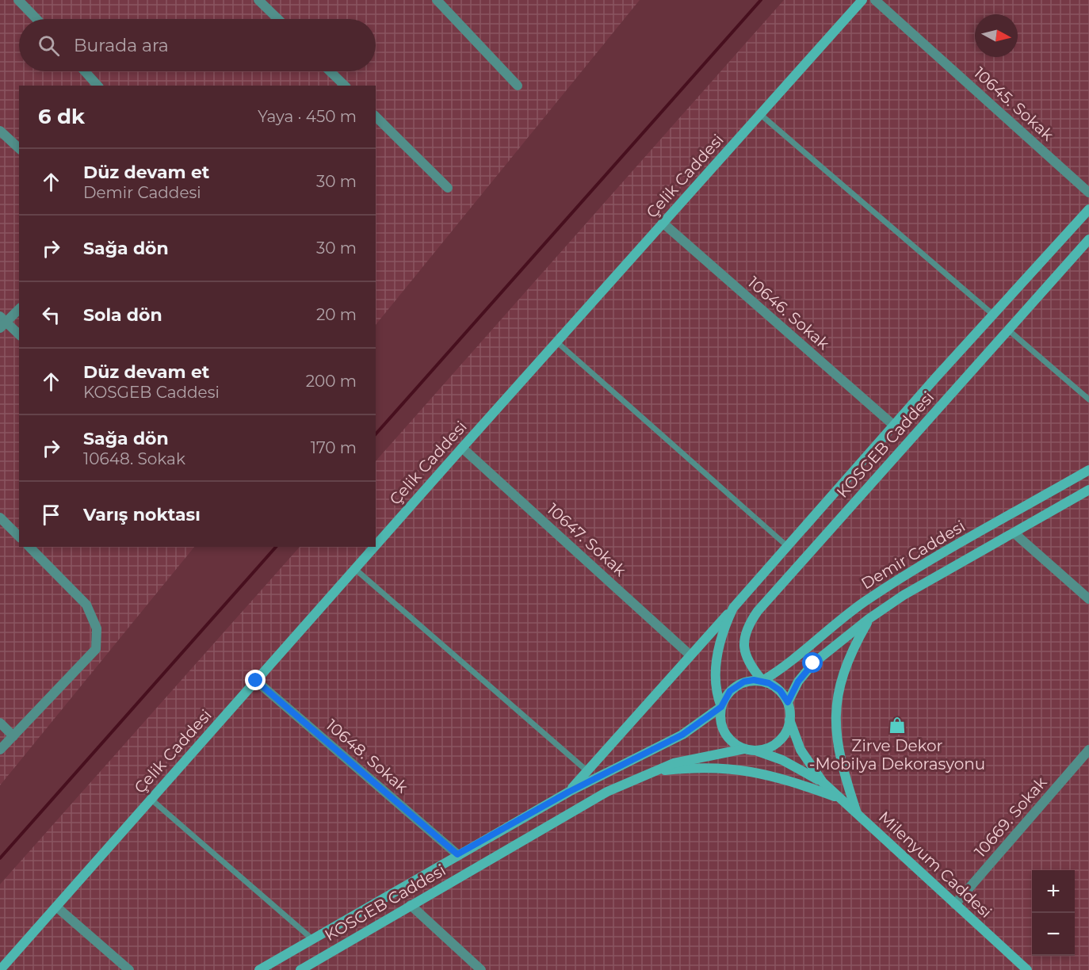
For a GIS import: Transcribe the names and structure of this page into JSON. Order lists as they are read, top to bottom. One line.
{"streets":{"main road":["Çelik Caddesi","KOSGEB Caddesi","Demir Caddesi","Milenyum Caddesi"],"street":["10645. Sokak","10646. Sokak","10647. Sokak","10648. Sokak","10669. Sokak"]},"crossings":[["Çelik Caddesi","10646. Sokak"],["Çelik Caddesi","10647. Sokak"],["Çelik Caddesi","10648. Sokak"],["10646. Sokak","KOSGEB Caddesi"],["KOSGEB Caddesi","10647. Sokak"],["KOSGEB Caddesi","Demir Caddesi"],["KOSGEB Caddesi","10648. Sokak"],["KOSGEB Caddesi","Milenyum Caddesi"],["Demir Caddesi","Milenyum Caddesi"],["10669. Sokak","Milenyum Caddesi"]],"places":{"shop":["Zirve Dekor -Mobilya Dekorasyonu"]},"north":"right","page":{"search":"Burada ara","heading":["6 dk","Yaya · 450 m"],"list":[["Düz devam et","Demir Caddesi","30 m"],["Sağa dön","30 m"],["Sola dön","20 m"],["Düz devam et","KOSGEB Caddesi","200 m"],["Sağa dön","10648. Sokak","170 m"],"Varış noktası"],"map_buttons":["+","−"]}}
